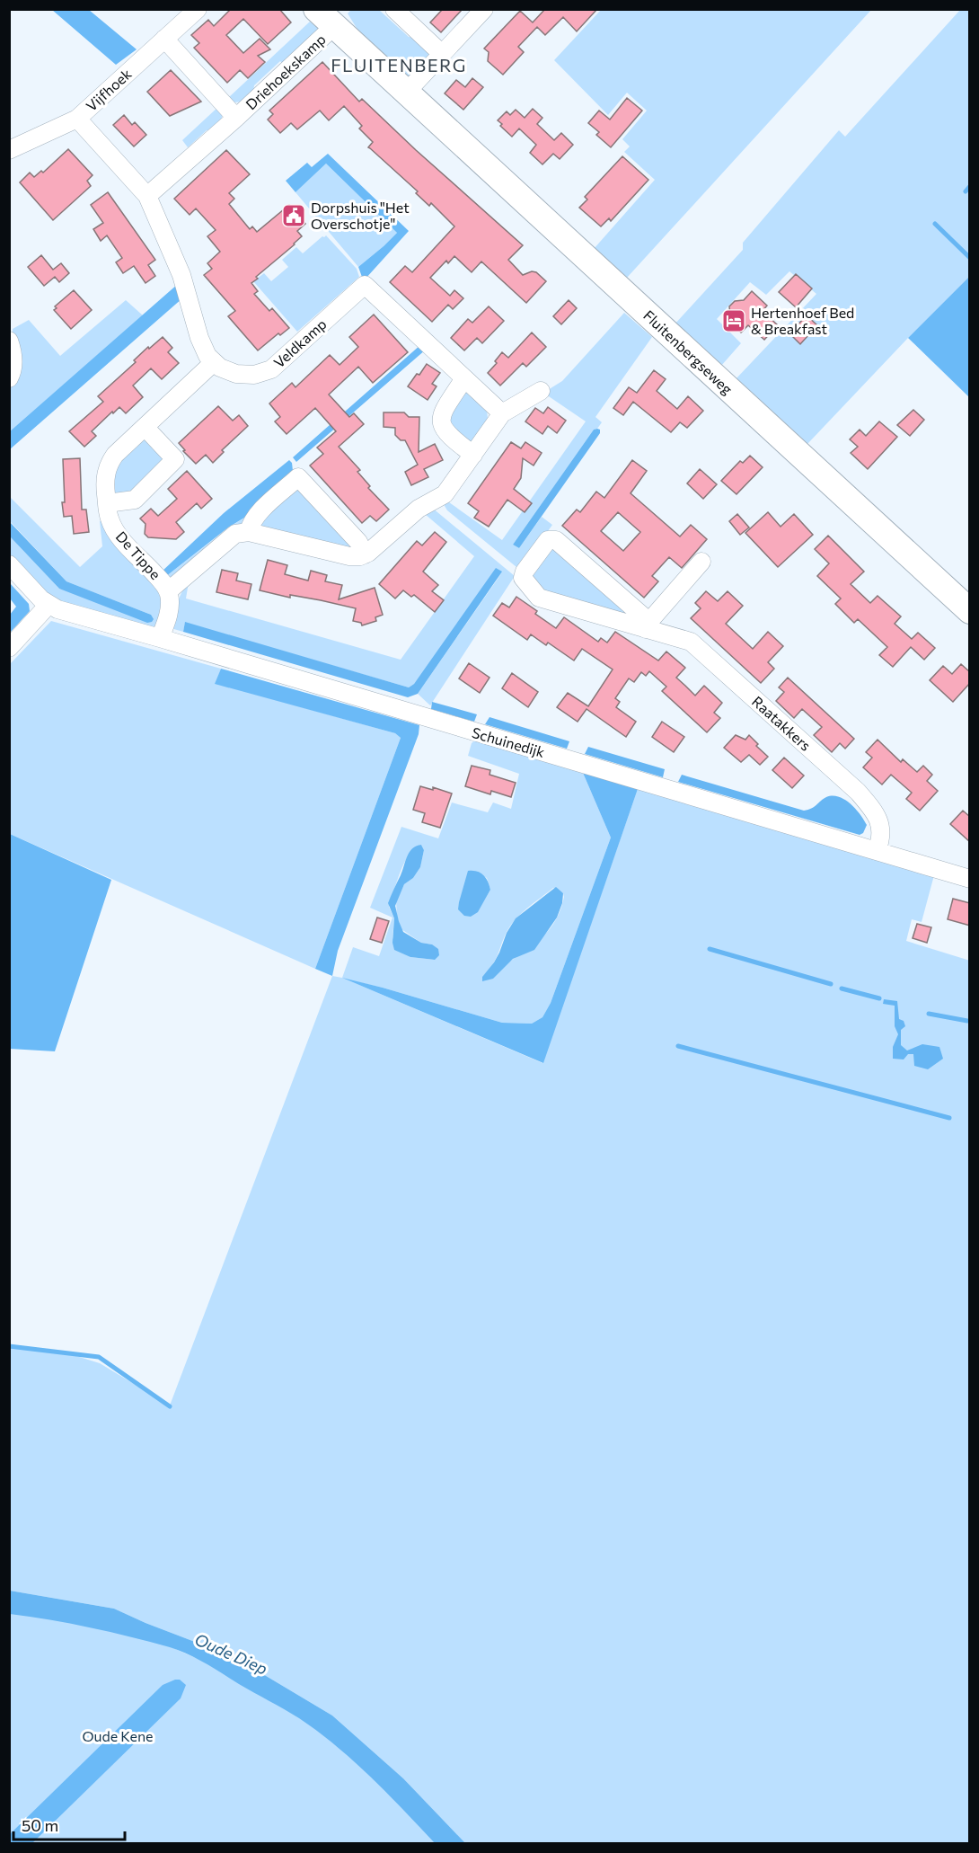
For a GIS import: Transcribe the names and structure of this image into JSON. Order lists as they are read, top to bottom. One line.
{"streets":{"street":["Driehoekskamp","Vijfhoek","Veldkamp","Fluitenbergseweg","De Tippe","Raatakkers","Schuinedijk"]},"crossings":[["Driehoekskamp","Vijfhoek"],["Driehoekskamp","Fluitenbergseweg"],["Veldkamp","De Tippe"],["De Tippe","Schuinedijk"],["Raatakkers","Schuinedijk"]],"districts":["FLUITENBERG"],"water":["Oude Diep"],"parks":["Oude Kene"],"places":{"public building":["Dorpshuis \"Het Overschotje\""],"hotel":["Hertenhoef Bed & Breakfast"]},"scale_bar":"50 m"}
